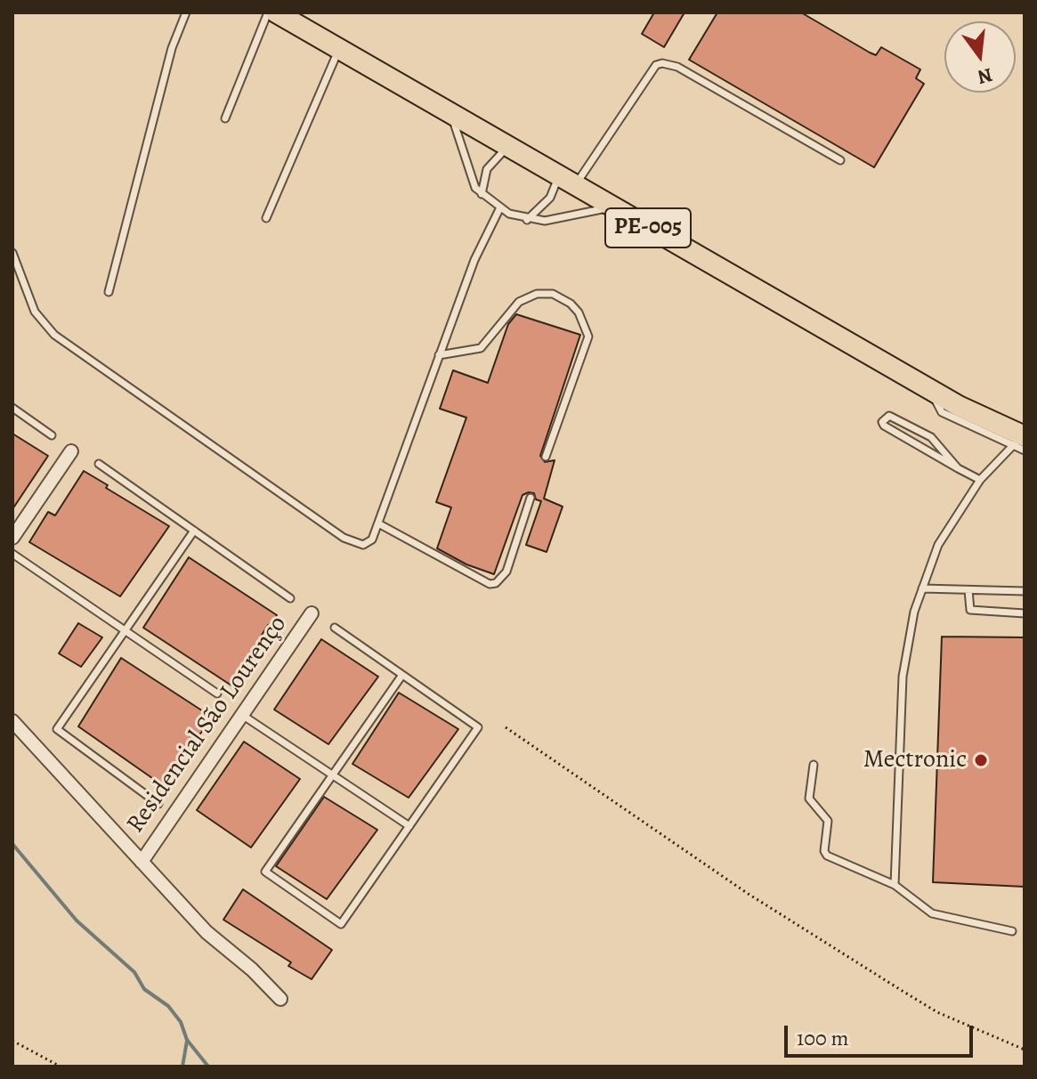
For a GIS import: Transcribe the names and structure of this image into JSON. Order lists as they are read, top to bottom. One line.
{"streets":{"main road":["PE-005"],"street":["Residencial São Lourenço"]},"places":["Mectronic"],"scale_bar":"100 m","north":"bottom"}
